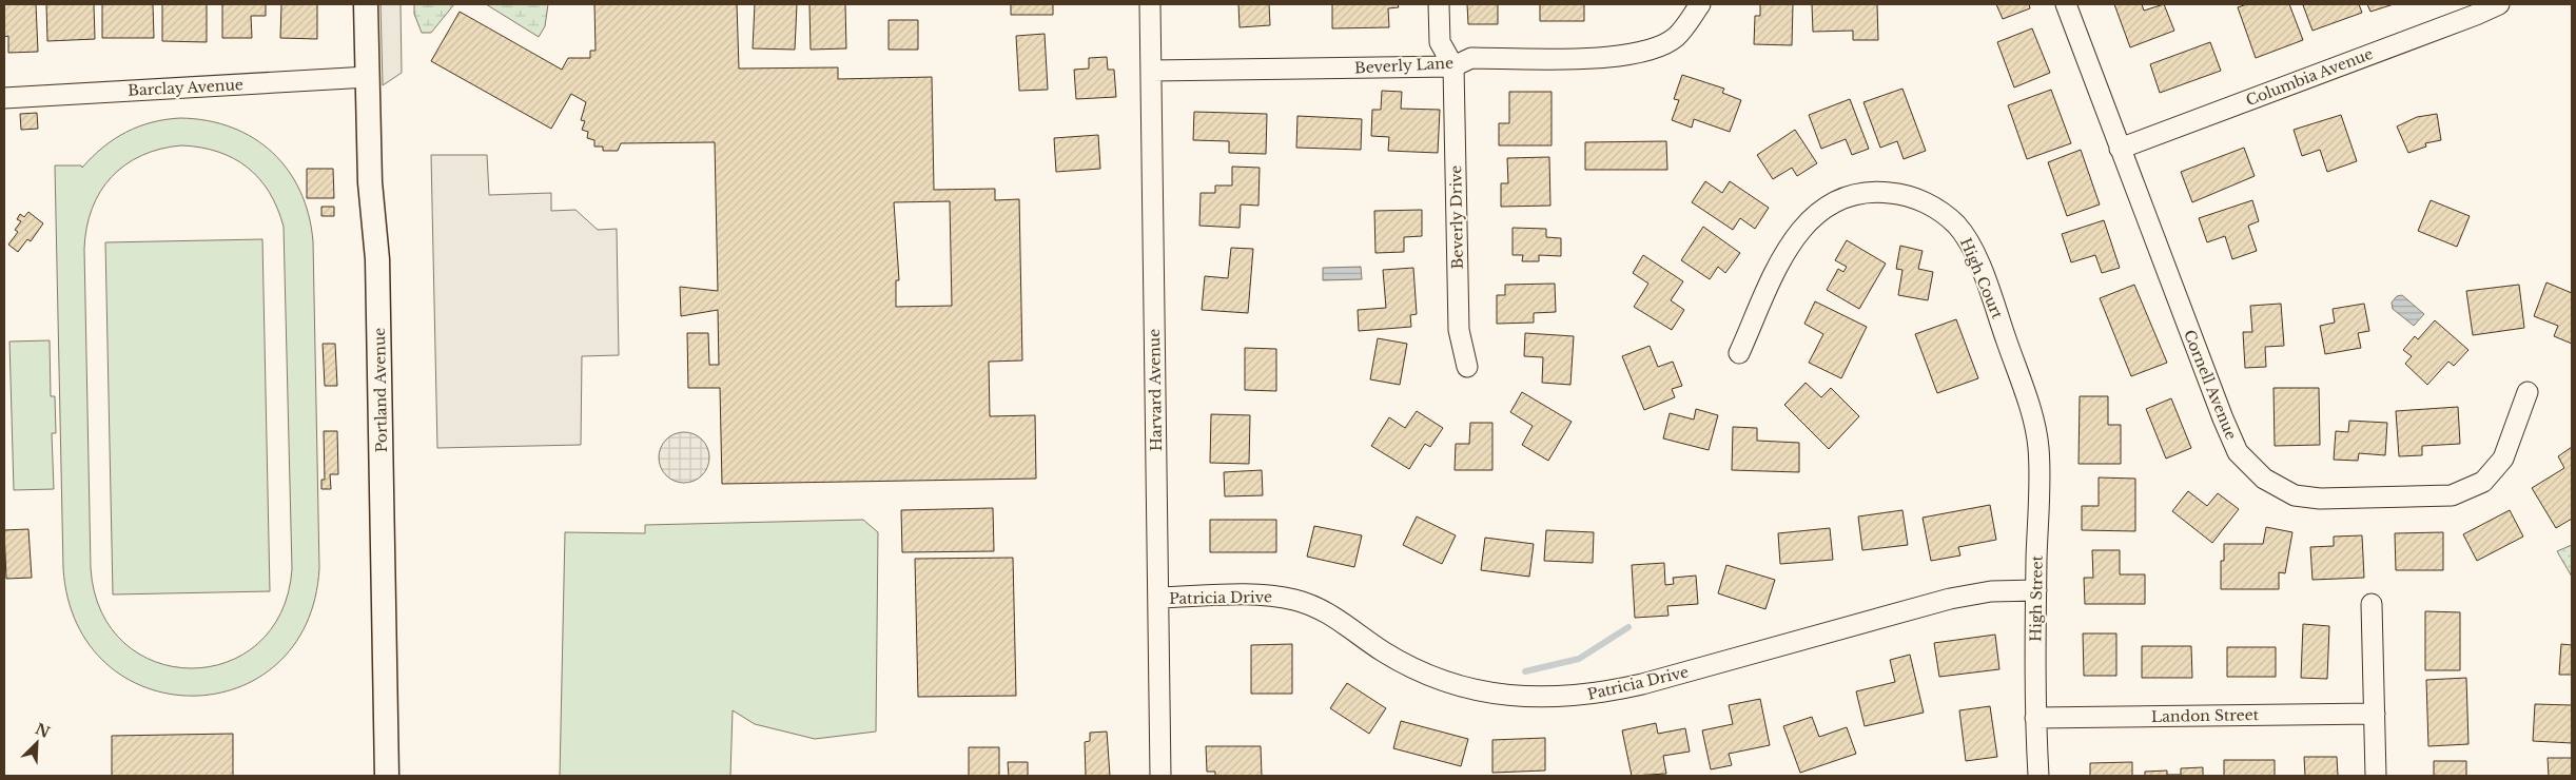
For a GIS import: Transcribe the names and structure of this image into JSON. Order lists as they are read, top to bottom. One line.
{"streets":{"street":["Beverly Lane","Columbia Avenue","Barclay Avenue","Beverly Drive","High Court","Cornell Avenue","Portland Avenue","Harvard Avenue","Patricia Drive","High Street","Landon Street"]},"crossings":[["Beverly Lane","Beverly Drive"],["Beverly Lane","Harvard Avenue"],["Columbia Avenue","Cornell Avenue"],["Barclay Avenue","Portland Avenue"],["High Court","High Street"],["Harvard Avenue","Patricia Drive"],["Patricia Drive","High Street"],["High Street","Landon Street"]],"north":"top right"}
